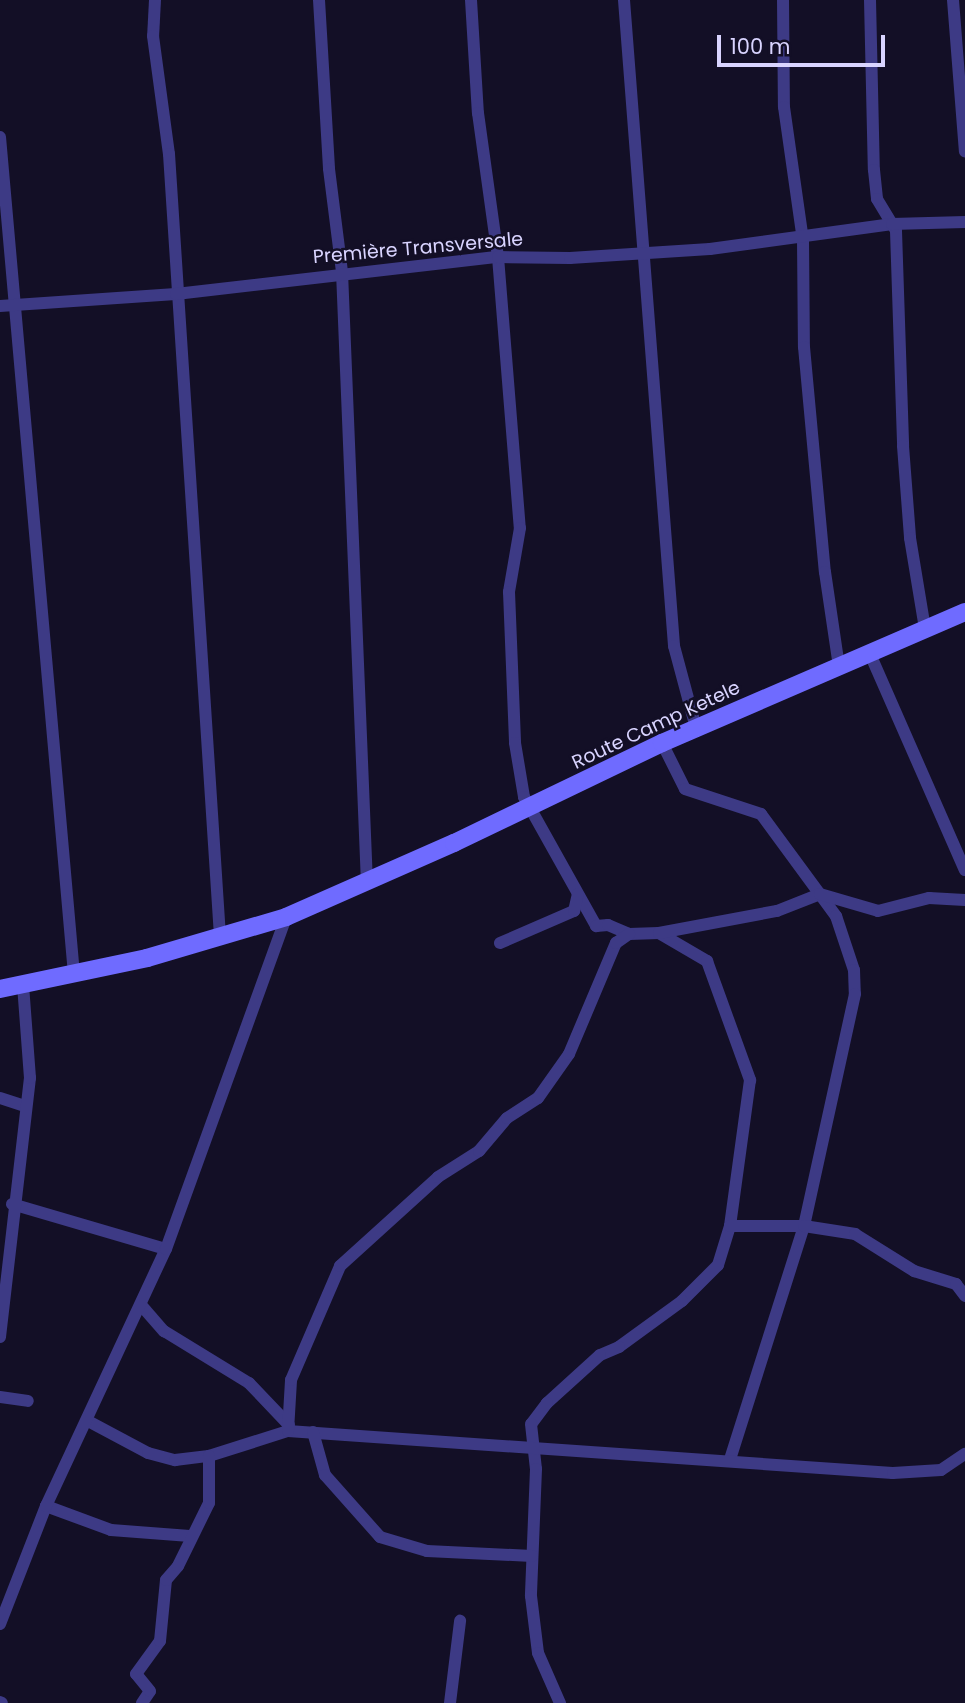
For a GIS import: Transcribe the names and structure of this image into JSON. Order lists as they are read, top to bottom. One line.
{"streets":{"street":["Première Transversale","Route Camp Ketele"]},"scale_bar":"100 m"}
